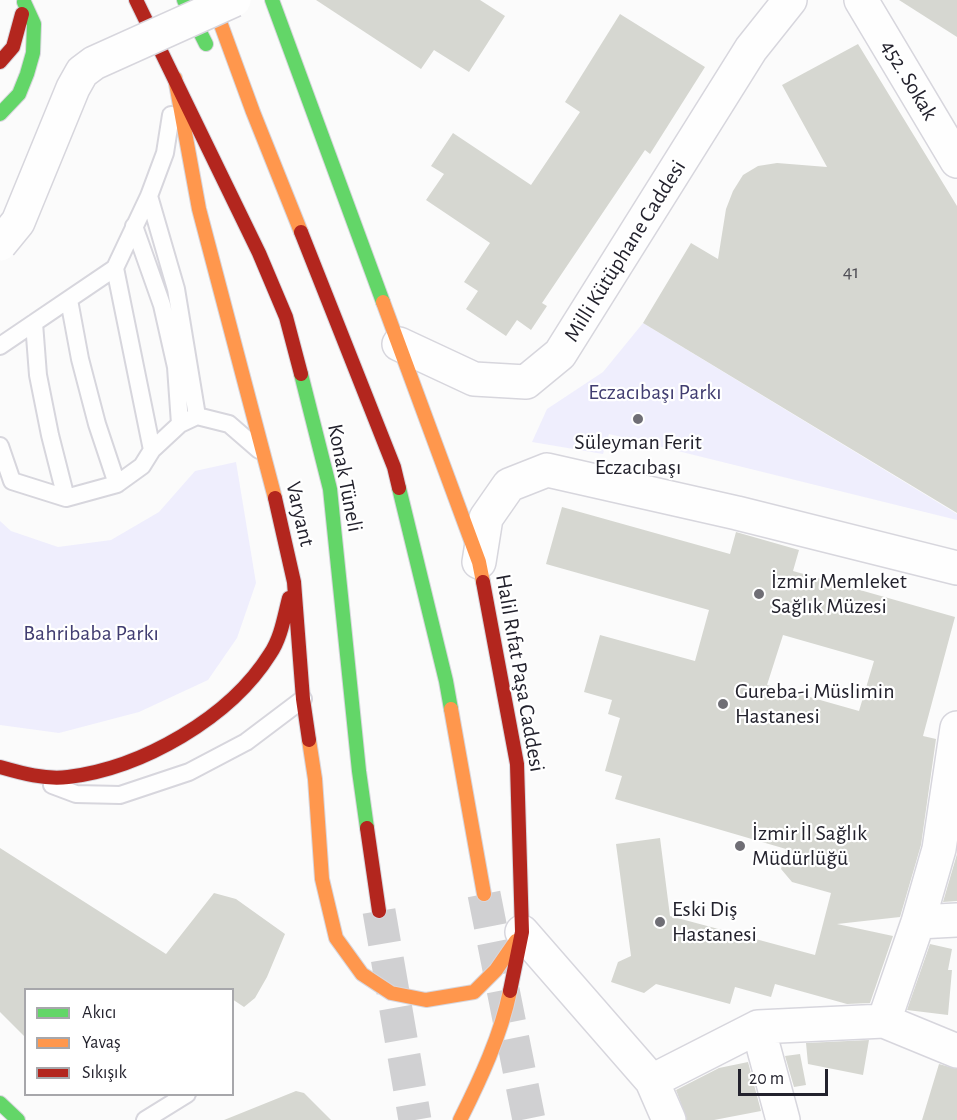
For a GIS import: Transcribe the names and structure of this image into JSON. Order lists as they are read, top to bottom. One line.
{"streets":{"main road":["Konak Tüneli","Varyant","Halil Rıfat Paşa Caddesi"],"street":["452. Sokak","Milli Kütüphane Caddesi"]},"crossings":[["Milli Kütüphane Caddesi","Halil Rıfat Paşa Caddesi"],["Konak Tüneli","Varyant"]],"parks":["Eczacıbaşı Parkı","Bahribaba Parkı"],"places":["Süleyman Ferit Eczacıbaşı","İzmir Memleket Sağlık Müzesi","Gureba-i Müslimin Hastanesi","İzmir İl Sağlık Müdürlüğü","Eski Diş Hastanesi"],"house_numbers":["41"],"legend":["Akıcı","Yavaş","Sıkışık"],"scale_bar":"20 m"}
